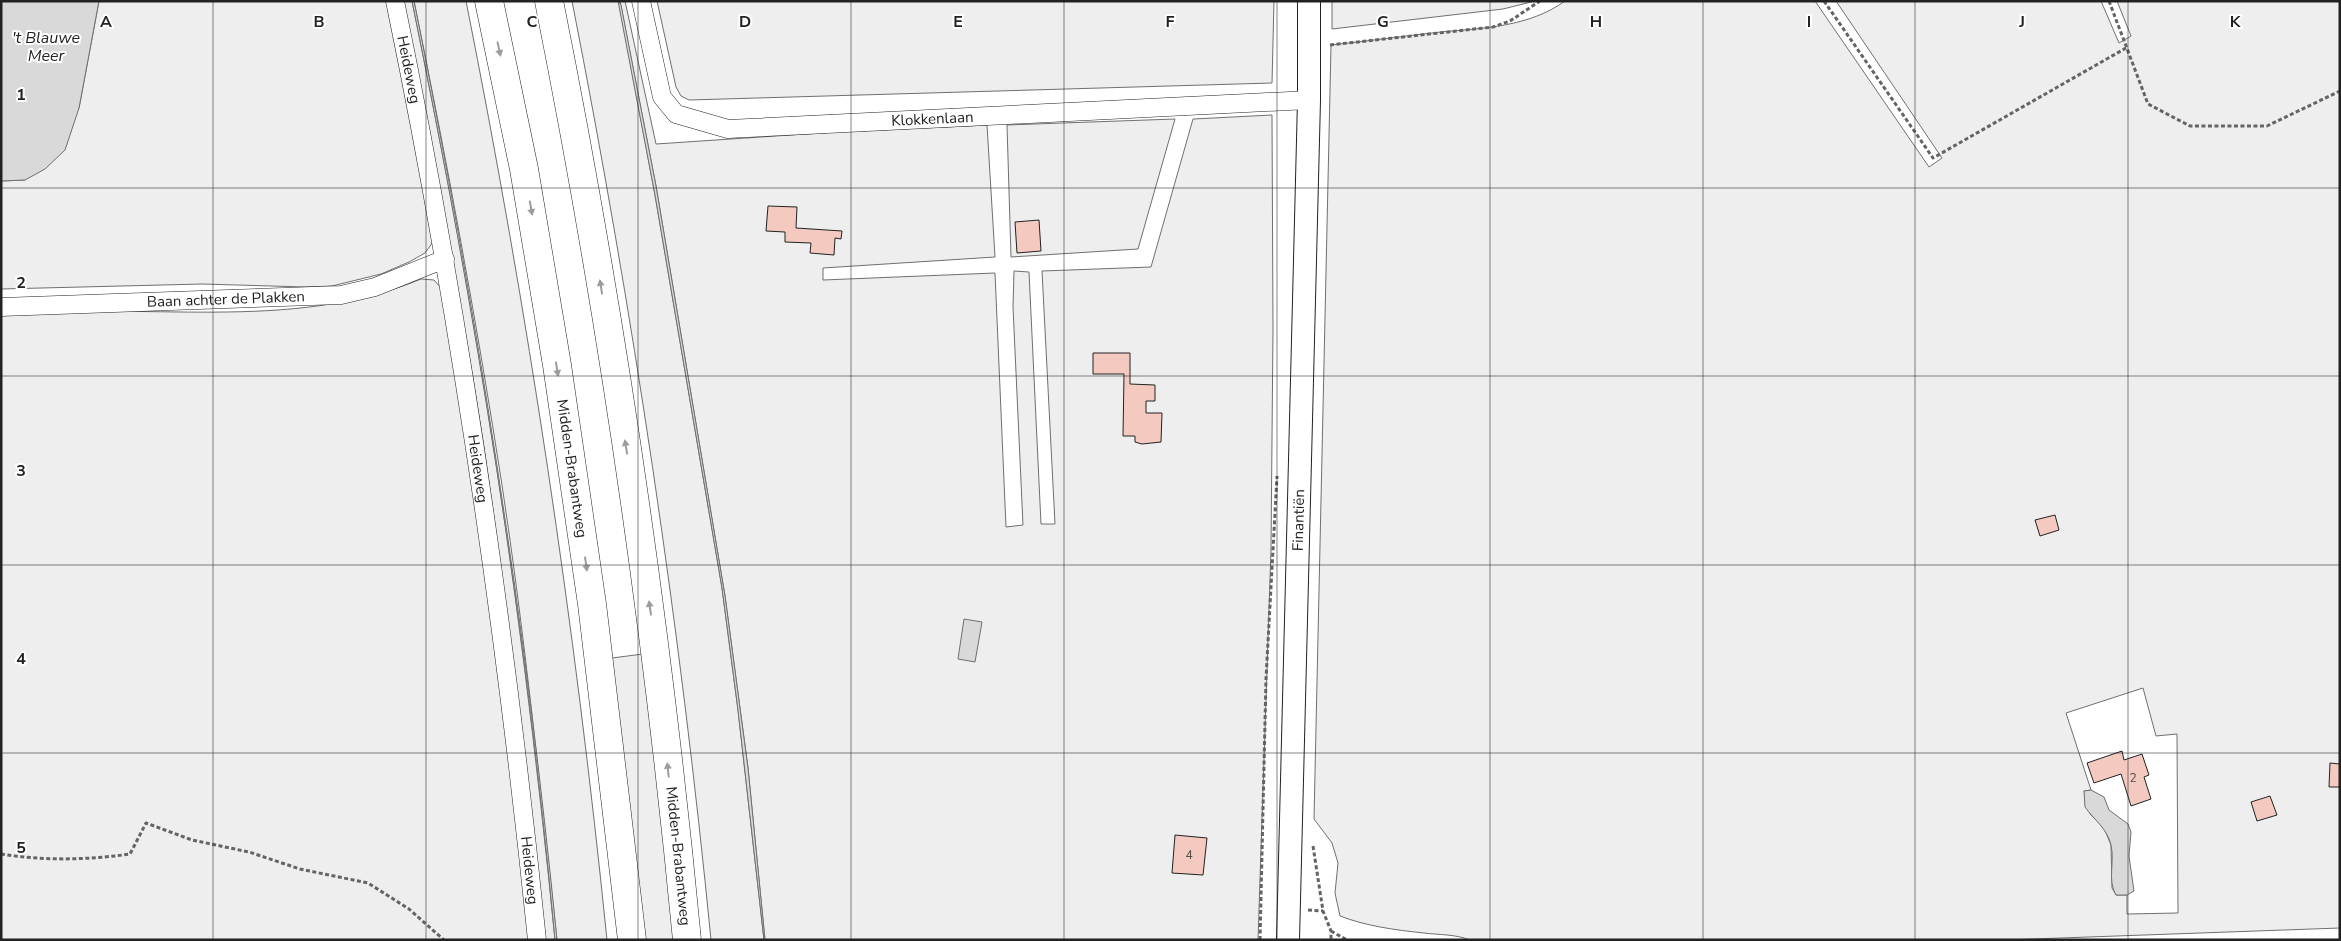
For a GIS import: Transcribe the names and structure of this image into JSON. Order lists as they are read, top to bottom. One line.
{"streets":{"highway":["Midden-Brabantweg"],"street":["Heideweg","Klokkenlaan","Baan achter de Plakken","Finantiën"]},"crossings":[["Heideweg","Baan achter de Plakken"],["Klokkenlaan","Finantiën"]],"water":["'t Blauwe Meer"],"house_numbers":["2","4"],"grid":{"columns":["A","B","C","D","E","F","G","H","I","J","K"],"rows":["1","2","3","4","5"]}}
